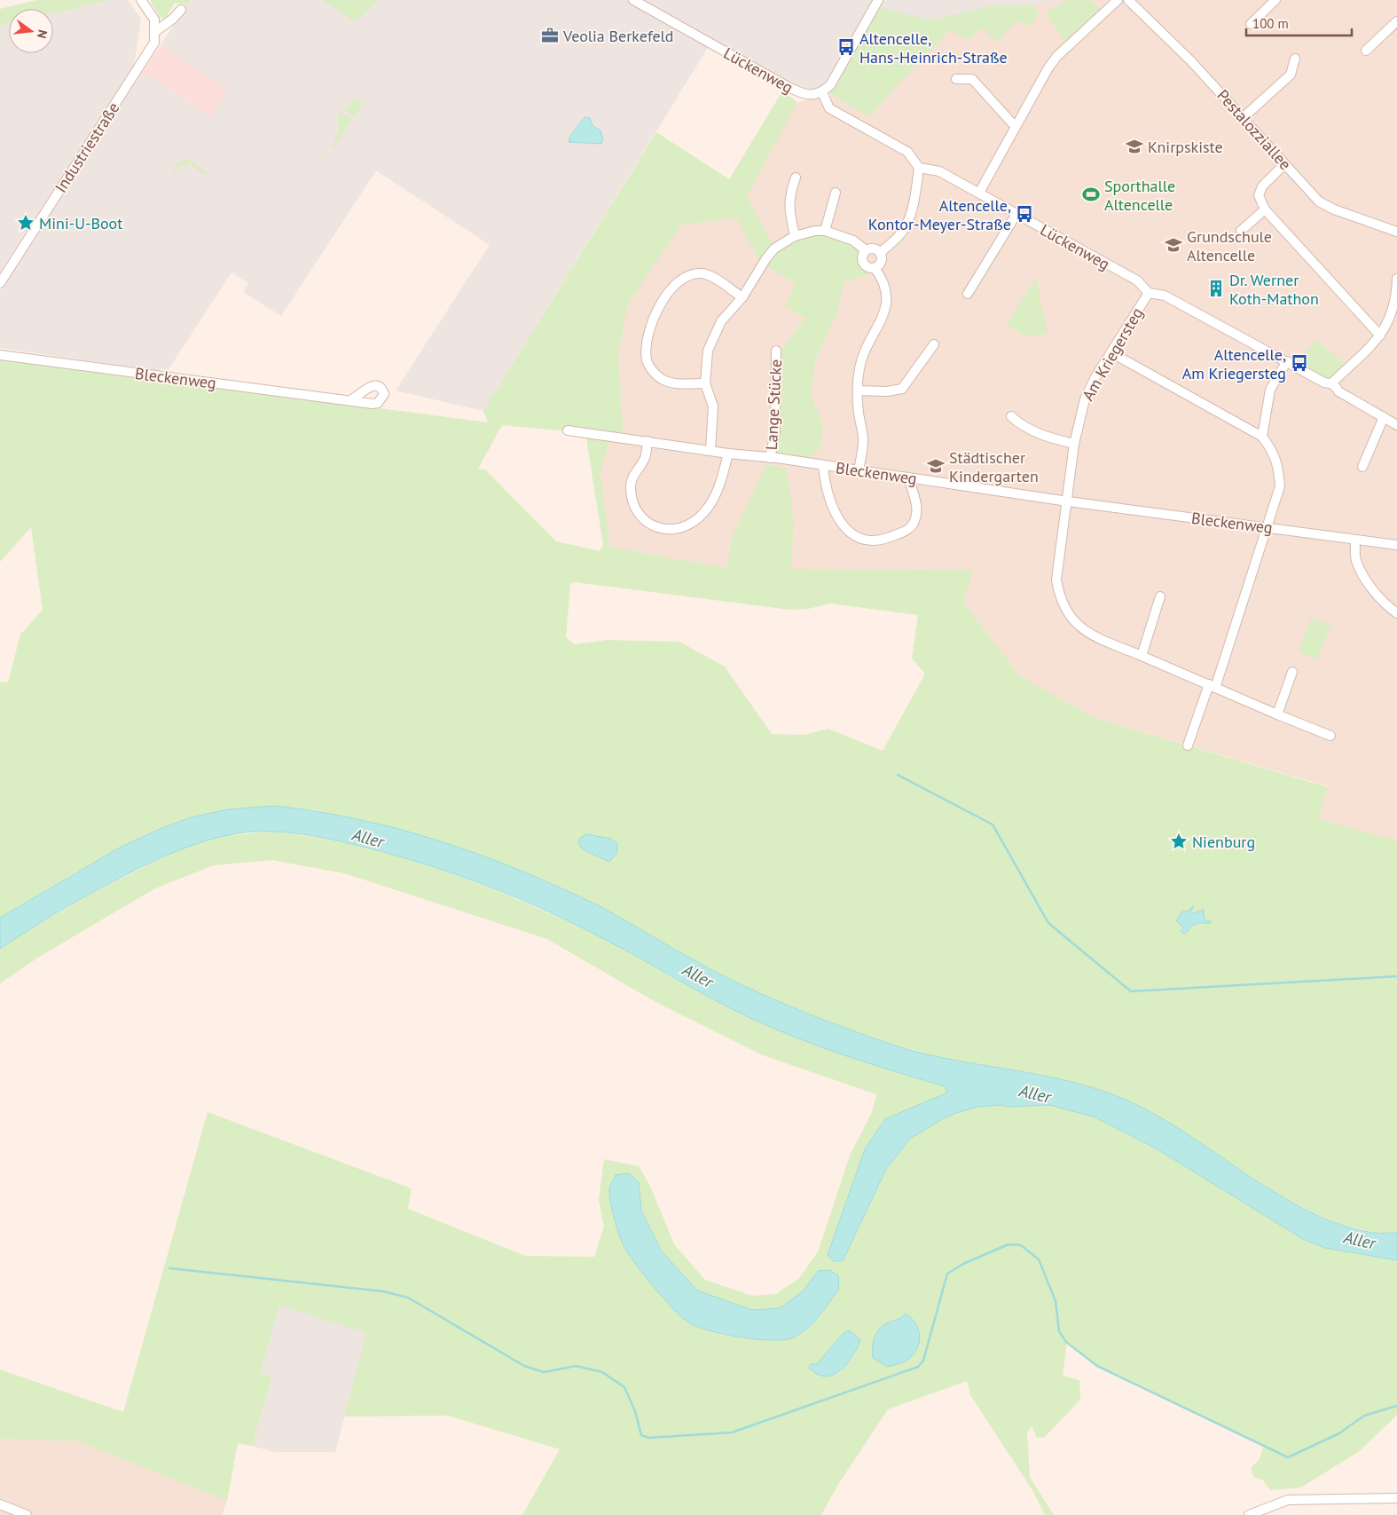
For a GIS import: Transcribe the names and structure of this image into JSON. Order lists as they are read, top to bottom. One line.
{"streets":{"street":["Lückenweg","Pestalozziallee","Industriestraße","Am Kriegersteg","Bleckenweg","Lange Stücke"]},"crossings":[["Lückenweg","Am Kriegersteg"],["Am Kriegersteg","Bleckenweg"],["Bleckenweg","Lange Stücke"]],"water":["Aller"],"places":{"office":["Veolia Berkefeld"],"bus stop":["Altencelle, Hans-Heinrich-Straße","Altencelle, Kontor-Meyer-Straße","Altencelle, Am Kriegersteg"],"school or university":["Knirpskiste","Grundschule Altencelle","Städtischer Kindergarten"],"sports":["Sporthalle Altencelle"],"place":["Mini-U-Boot","Nienburg"],"building":["Dr. Werner Koth-Mathon"]},"scale_bar":"100 m","north":"right"}
